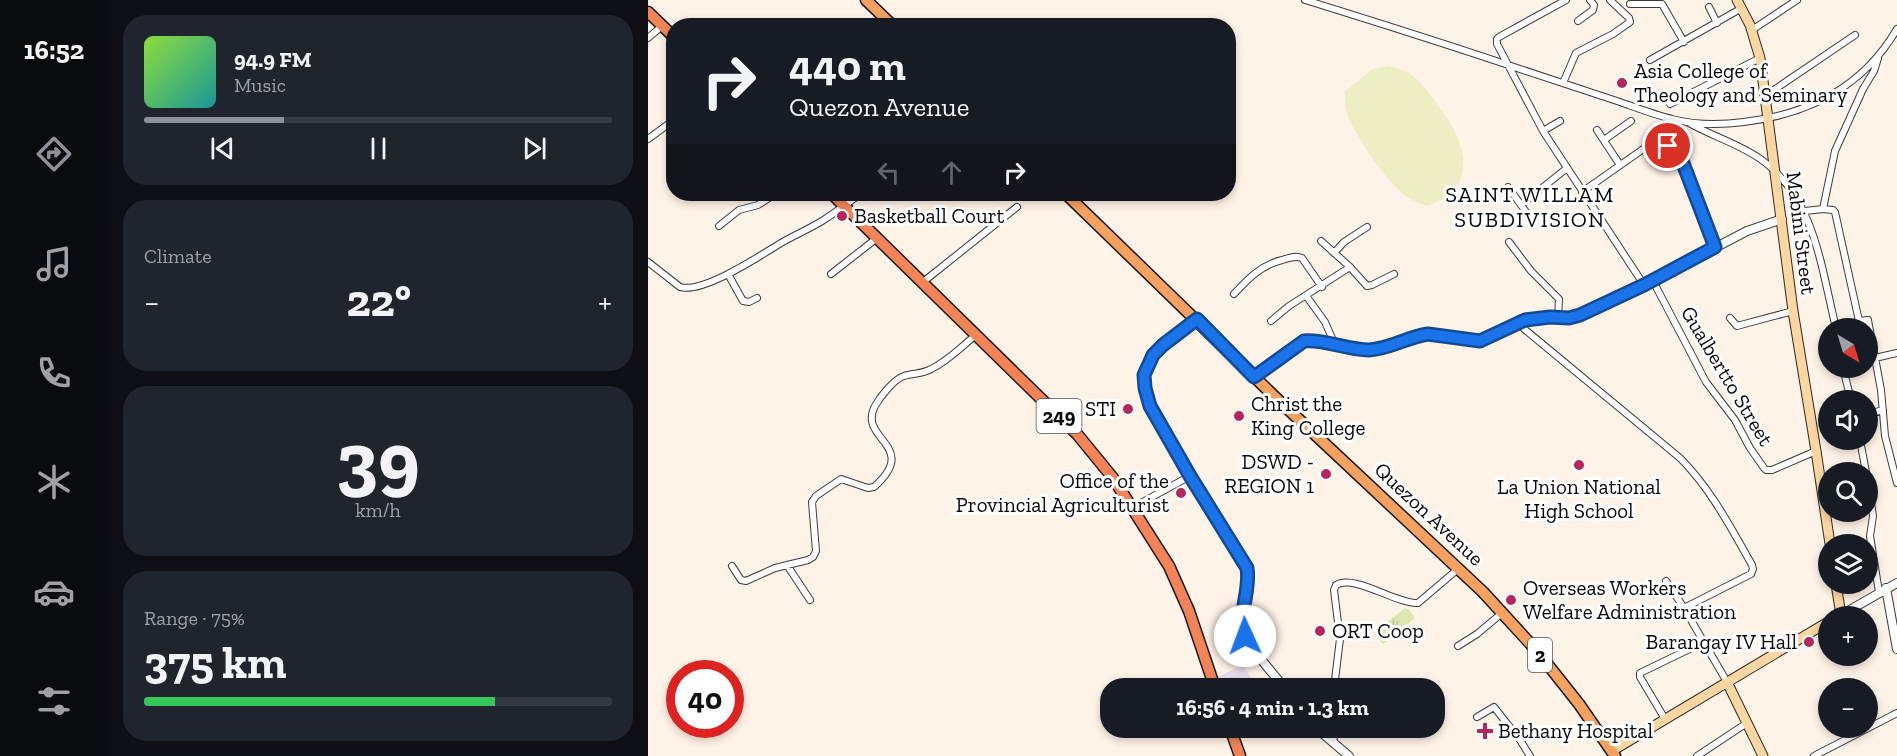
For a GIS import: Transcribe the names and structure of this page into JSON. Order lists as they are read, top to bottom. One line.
{"streets":{"highway":["249"],"main road":["Mabini Street","Quezon Avenue","2"],"street":["Gualbertto Street"]},"crossings":[["Mabini Street","Gualbertto Street"]],"districts":["SAINT WILLAM SUBDIVISION"],"places":{"other":["Asia College of Theology and Seminary","Basketball Court","STI","Christ the King College","La Union National High School","DSWD - REGION 1","Office of the Provincial Agriculturist","Overseas Workers Welfare Administration","ORT Coop","Barangay IV Hall"],"health":["Bethany Hospital"]},"north":"bottom right","page":{"tabs":"16:52","turn":["440 m","Quezon Avenue"],"song":["94.9 FM","Music"],"tile":["Climate",["39","km/h"],["Range · 75%","375 km"]],"heat":["−","22°","+"],"map_buttons":["+","−"],"limit":"40","trip":"16:56 · 4 min · 1.3 km"}}
